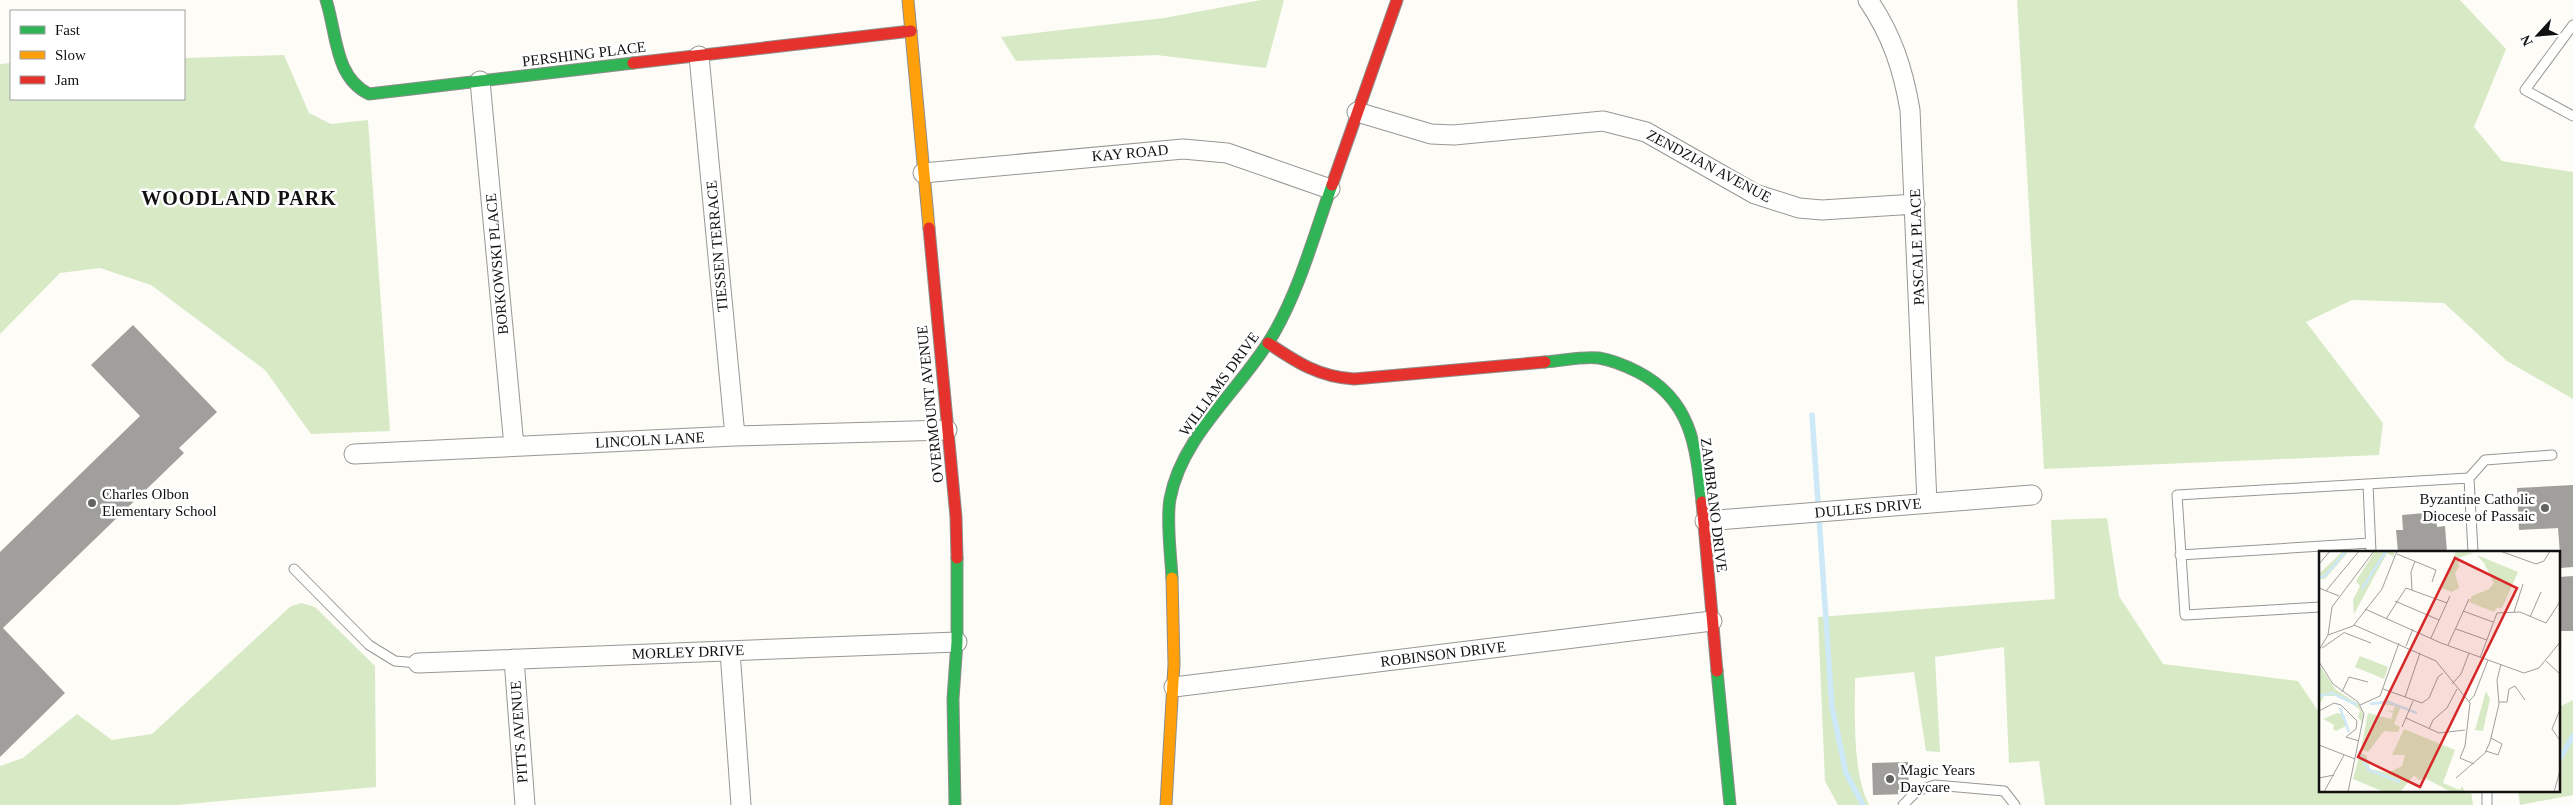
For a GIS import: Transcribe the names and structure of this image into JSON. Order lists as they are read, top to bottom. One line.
{"streets":{"street":["PERSHING PLACE","KAY ROAD","ZENDZIAN AVENUE","TIESSEN TERRACE","PASCALE PLACE","BORKOWSKI PLACE","WILLIAMS DRIVE","OVERMOUNT AVENUE","LINCOLN LANE","ZAMBRANO DRIVE","DULLES DRIVE","MORLEY DRIVE","ROBINSON DRIVE","PITTS AVENUE"]},"crossings":[["PERSHING PLACE","TIESSEN TERRACE"],["PERSHING PLACE","BORKOWSKI PLACE"],["PERSHING PLACE","OVERMOUNT AVENUE"],["KAY ROAD","WILLIAMS DRIVE"],["KAY ROAD","OVERMOUNT AVENUE"],["ZENDZIAN AVENUE","PASCALE PLACE"],["ZENDZIAN AVENUE","WILLIAMS DRIVE"],["TIESSEN TERRACE","LINCOLN LANE"],["PASCALE PLACE","DULLES DRIVE"],["BORKOWSKI PLACE","LINCOLN LANE"],["WILLIAMS DRIVE","ZAMBRANO DRIVE"],["WILLIAMS DRIVE","ROBINSON DRIVE"],["OVERMOUNT AVENUE","LINCOLN LANE"],["OVERMOUNT AVENUE","MORLEY DRIVE"],["ZAMBRANO DRIVE","DULLES DRIVE"],["ZAMBRANO DRIVE","ROBINSON DRIVE"],["MORLEY DRIVE","PITTS AVENUE"]],"districts":["WOODLAND PARK"],"places":["Charles Olbon Elementary School","Byzantine Catholic Diocese of Passaic","Magic Years Daycare"],"legend":["Fast","Slow","Jam"],"north":"bottom left"}
